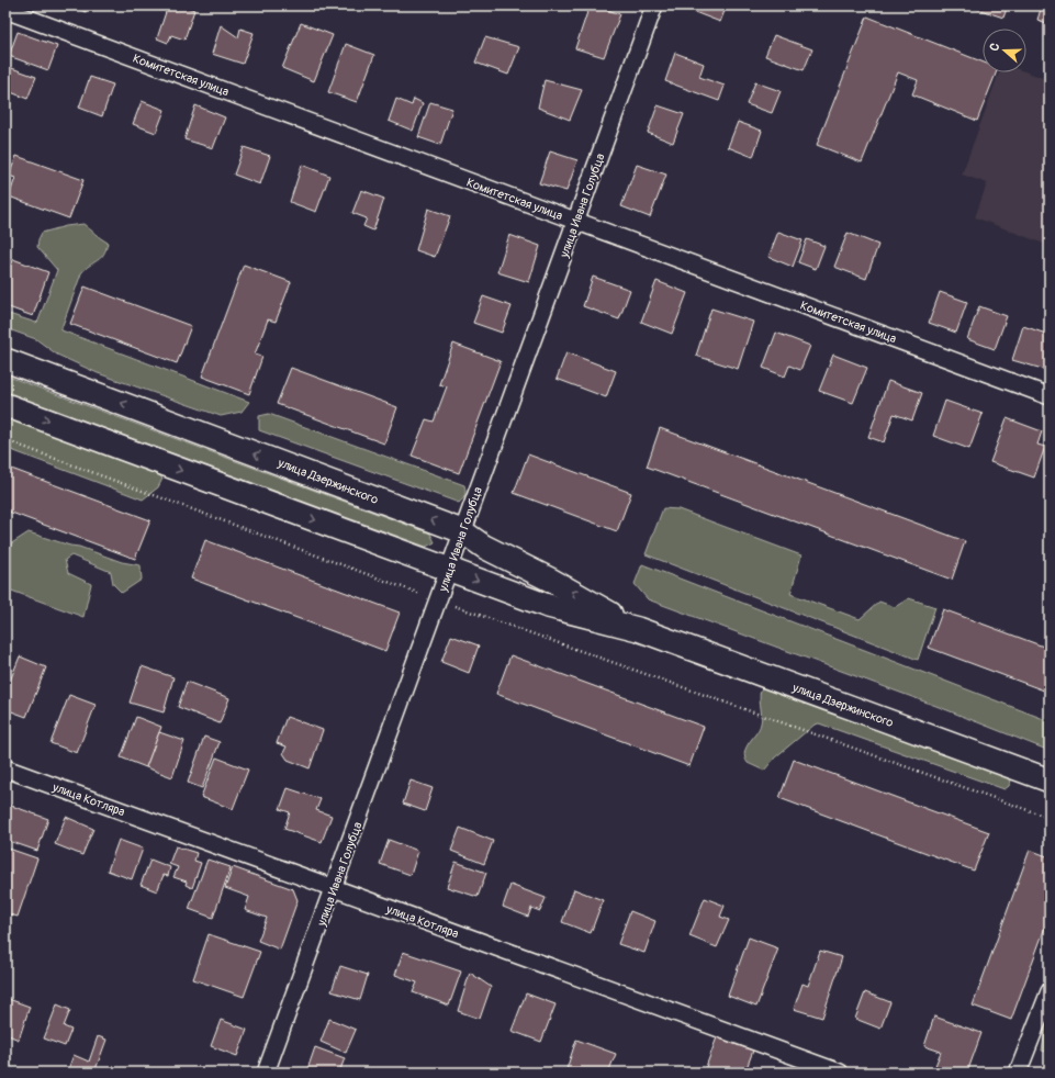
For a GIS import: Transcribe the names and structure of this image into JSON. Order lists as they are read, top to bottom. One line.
{"streets":{"main road":["улица Дзержинского"],"street":["Комитетская улица","улица Ивана Голубца","улица Котляра"]},"crossings":[["Комитетская улица","улица Ивана Голубца"],["улица Ивана Голубца","улица Дзержинского"],["улица Ивана Голубца","улица Котляра"]],"north":"left"}
